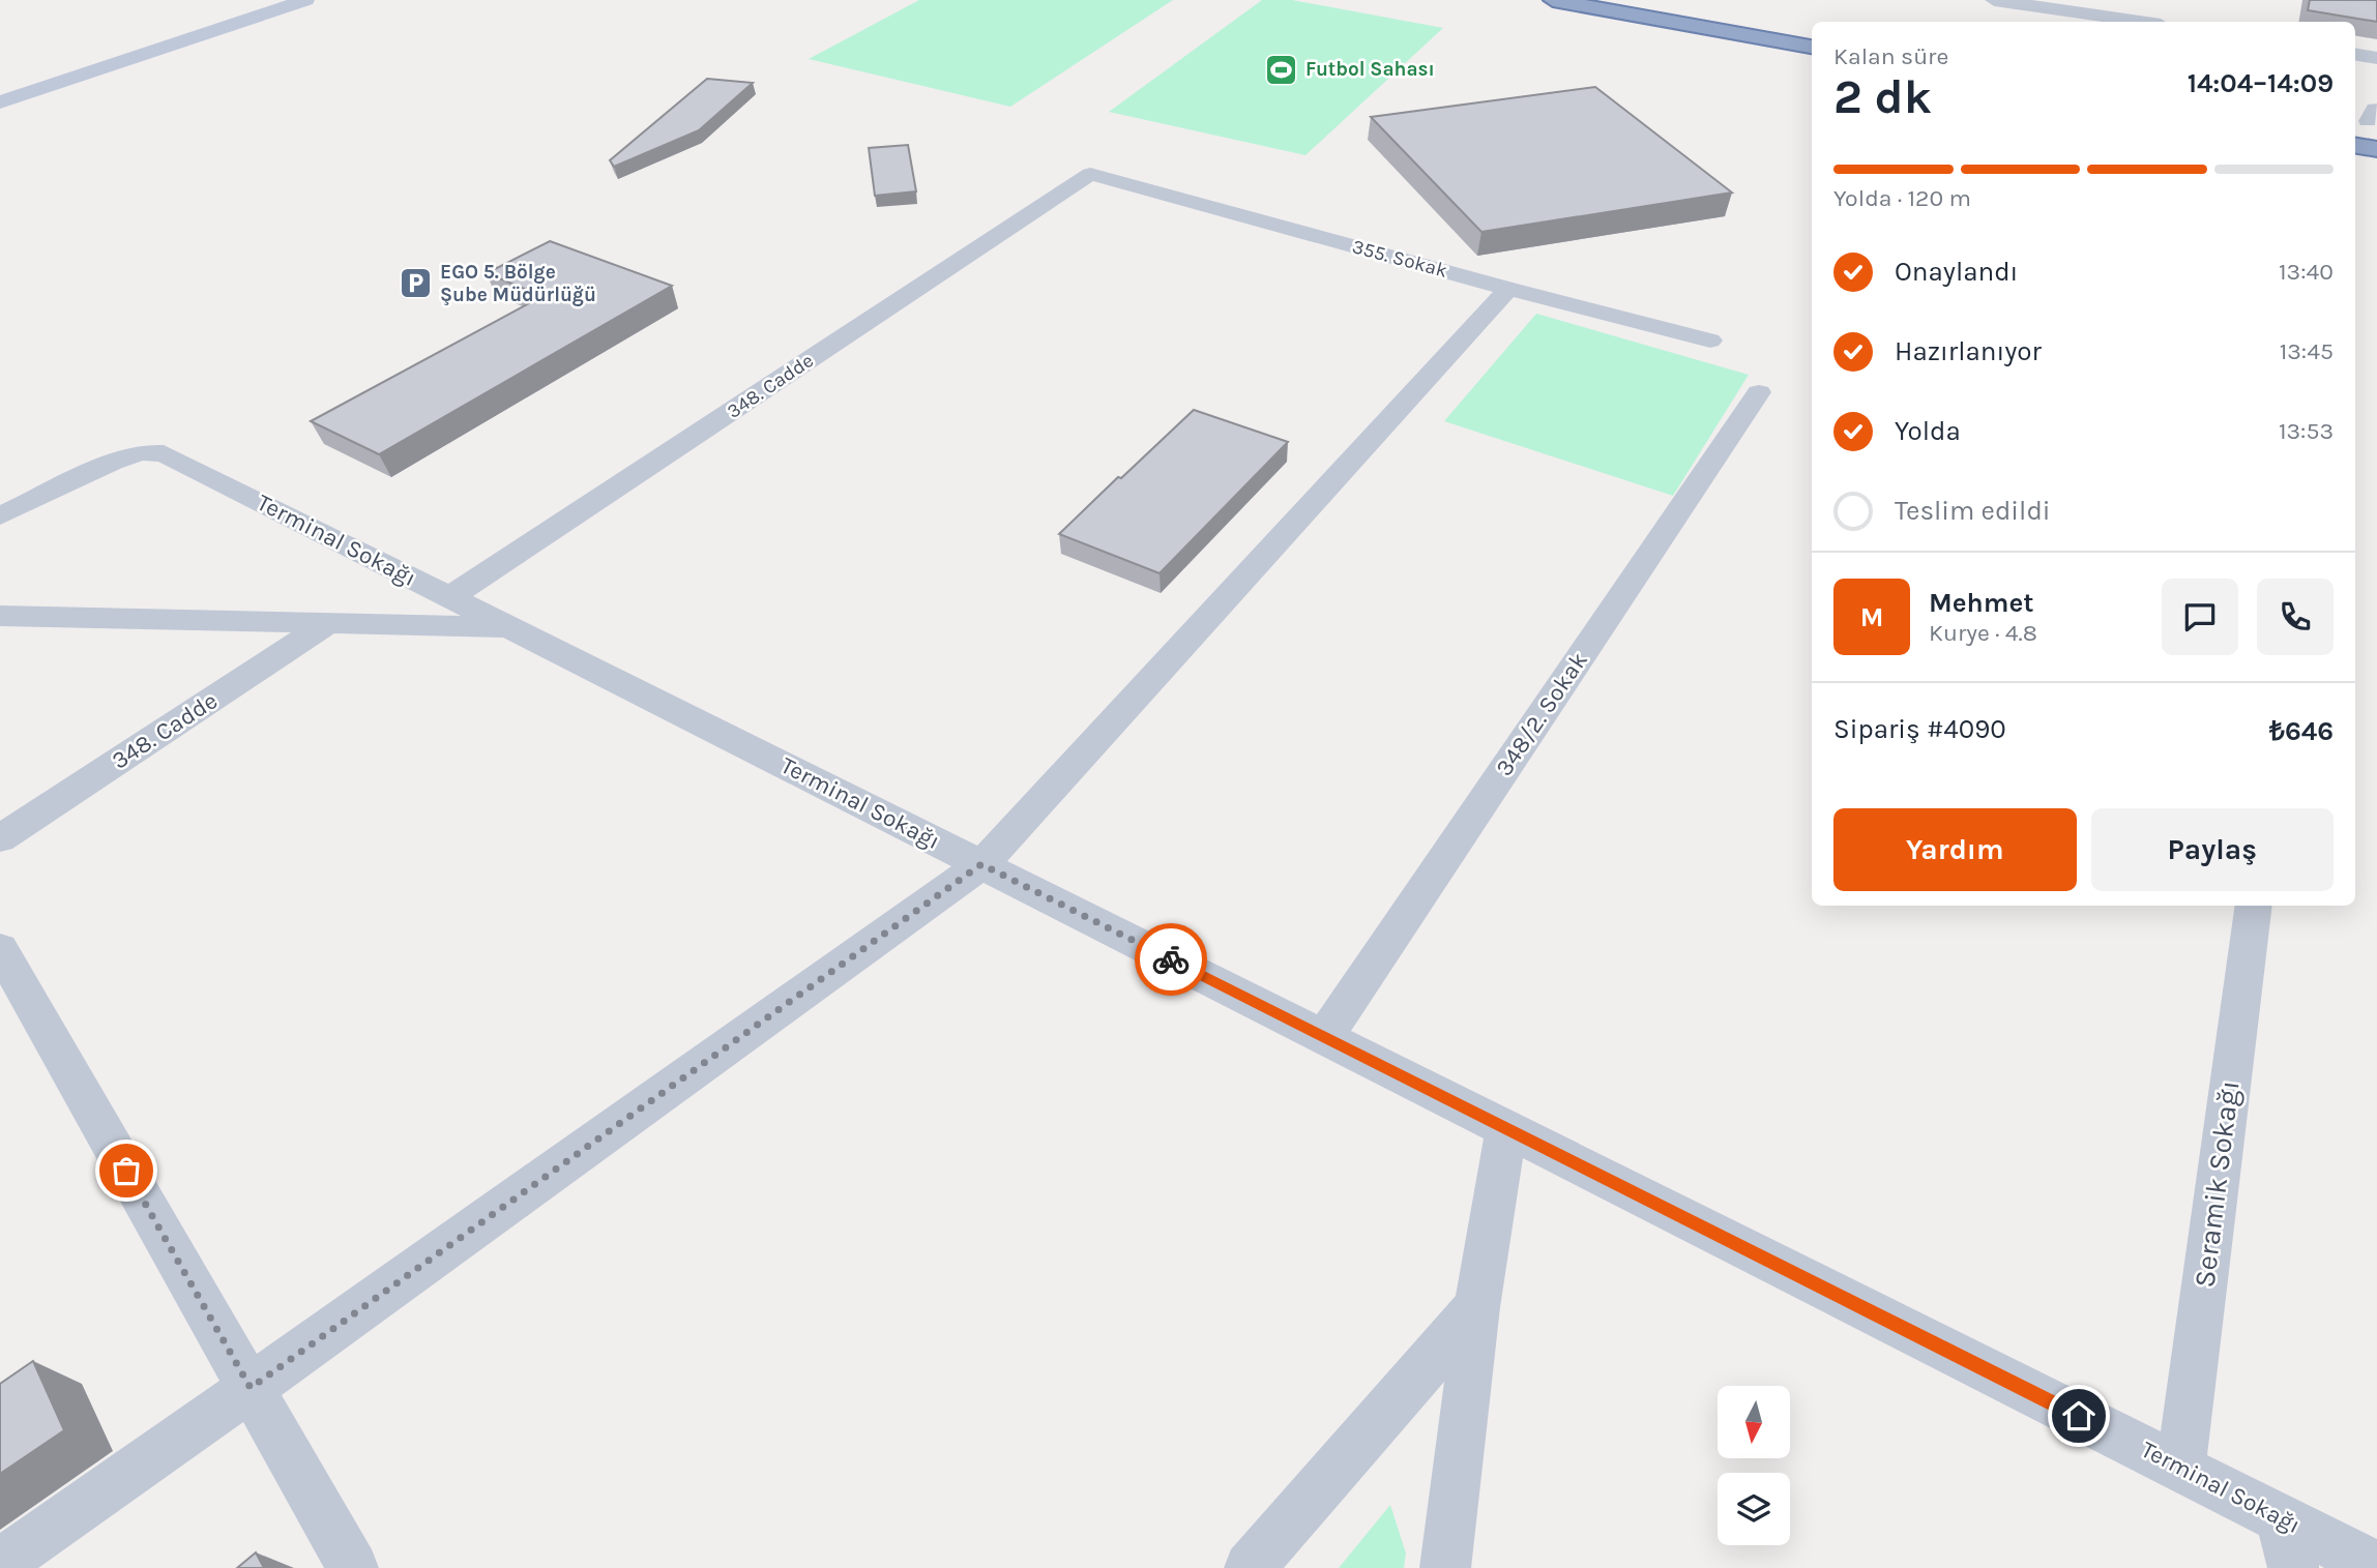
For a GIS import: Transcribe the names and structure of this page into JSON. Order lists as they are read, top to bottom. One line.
{"streets":{"street":["355. Sokak","348. Cadde","Terminal Sokağı","348/2. Sokak","Seramik Sokağı"]},"crossings":[["355. Sokak","348. Cadde"],["348. Cadde","Terminal Sokağı"],["Terminal Sokağı","348/2. Sokak"],["Terminal Sokağı","Seramik Sokağı"]],"places":{"sports":["Futbol Sahası"],"parking":["EGO 5. Bölge Şube Müdürlüğü"]},"north":"bottom","page":{"heading":["2 dk","Kalan süre","14:04–14:09"],"panel":["Mehmet","Kurye · 4.8","Sipariş #4090","₺646"],"bar":"Yolda · 120 m","list":[["Onaylandı","13:40"],["Hazırlanıyor","13:45"],["Yolda","13:53"],"Teslim edildi"],"round":"M","buttons":["Yardım","Paylaş"]}}
